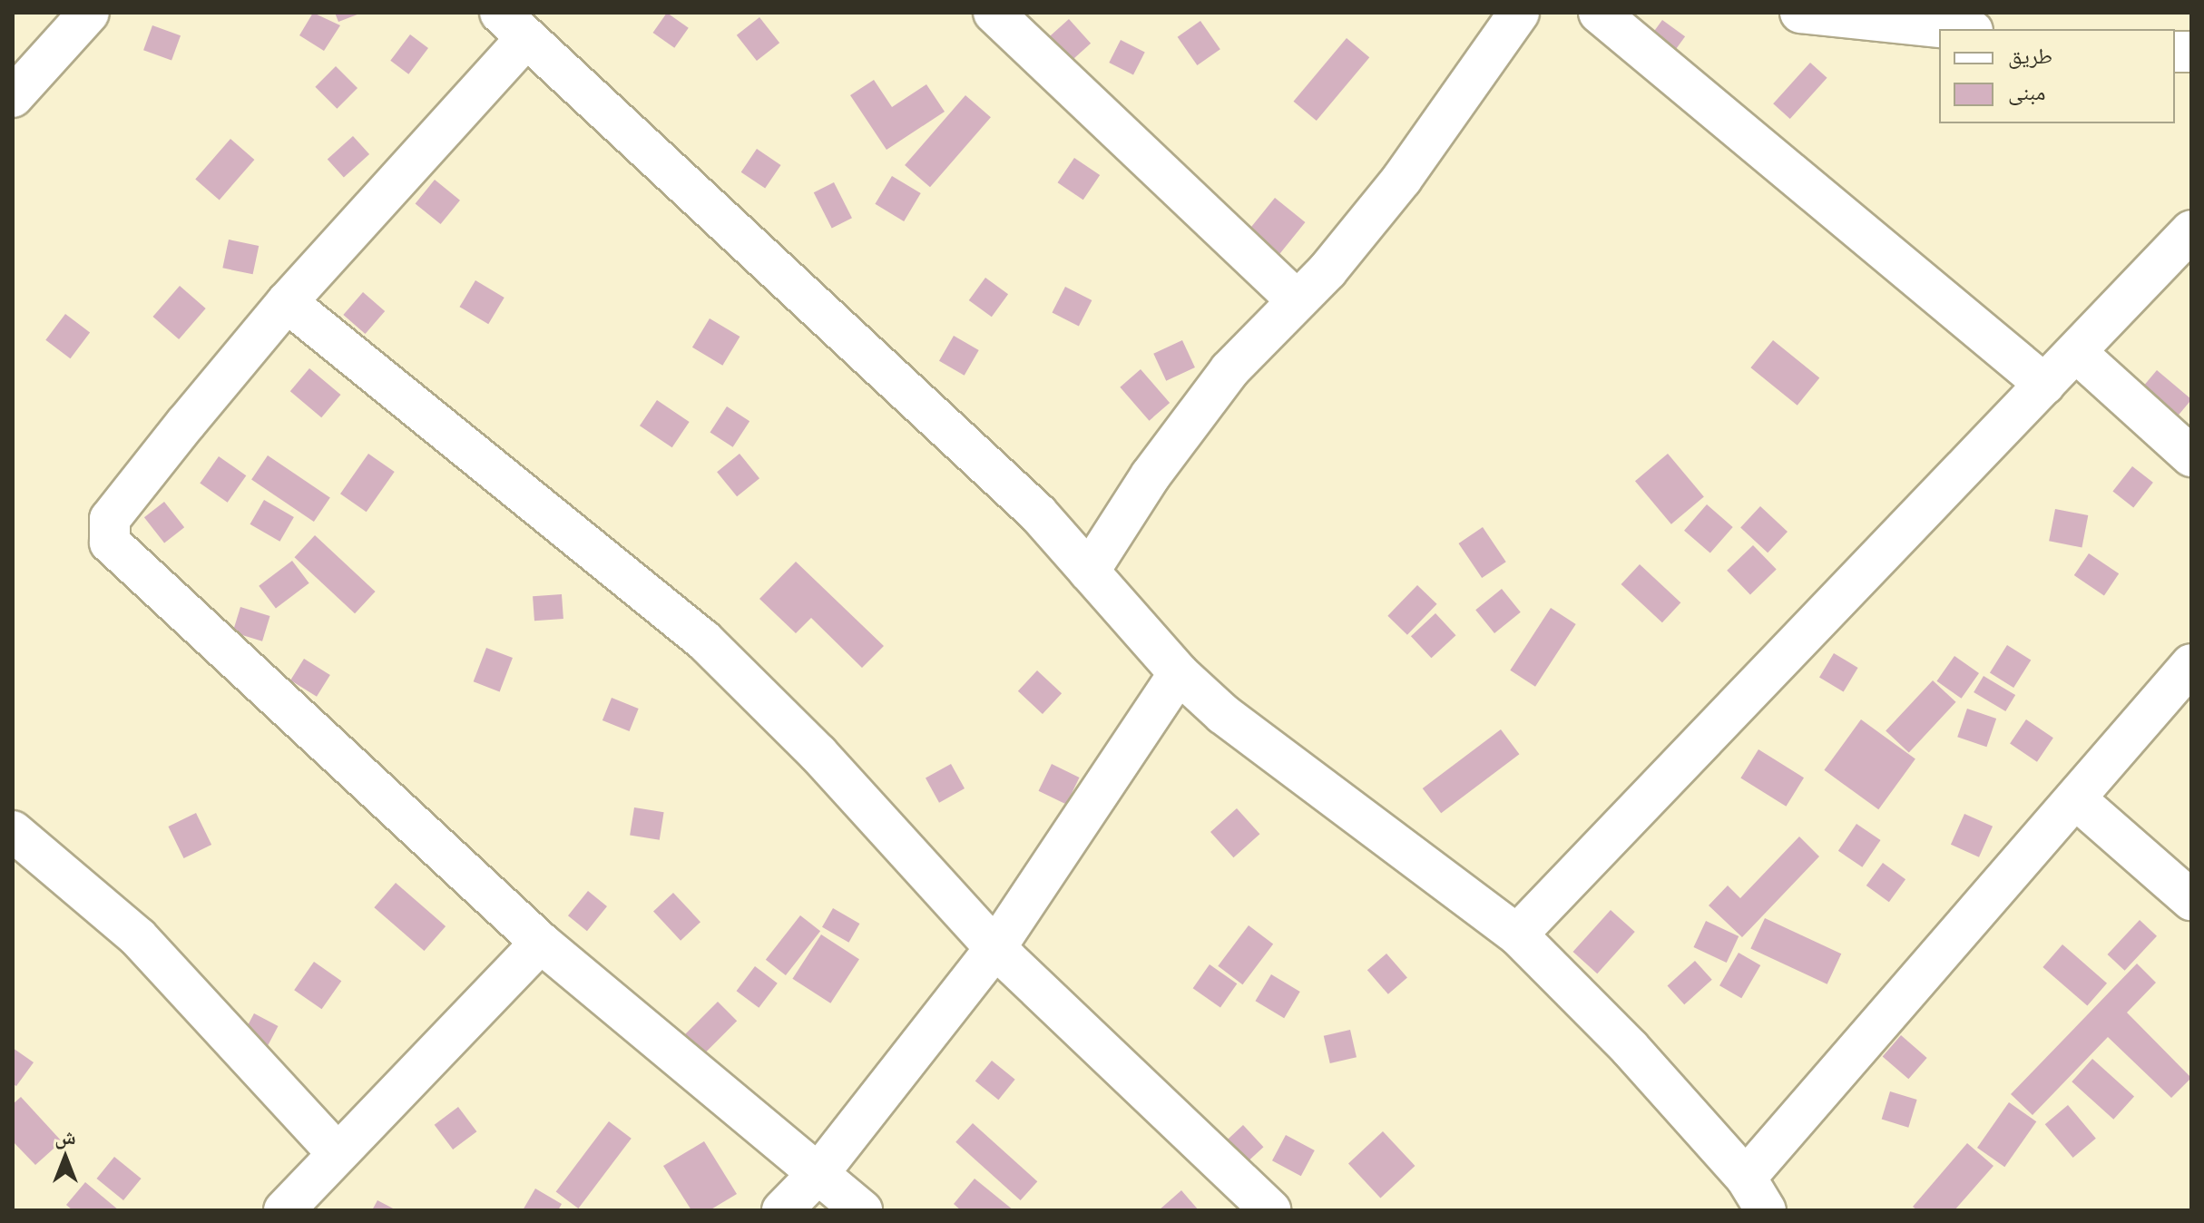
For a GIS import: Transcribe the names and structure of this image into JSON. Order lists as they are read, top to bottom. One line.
{"legend":["طريق","مبنى"],"north":"top"}
